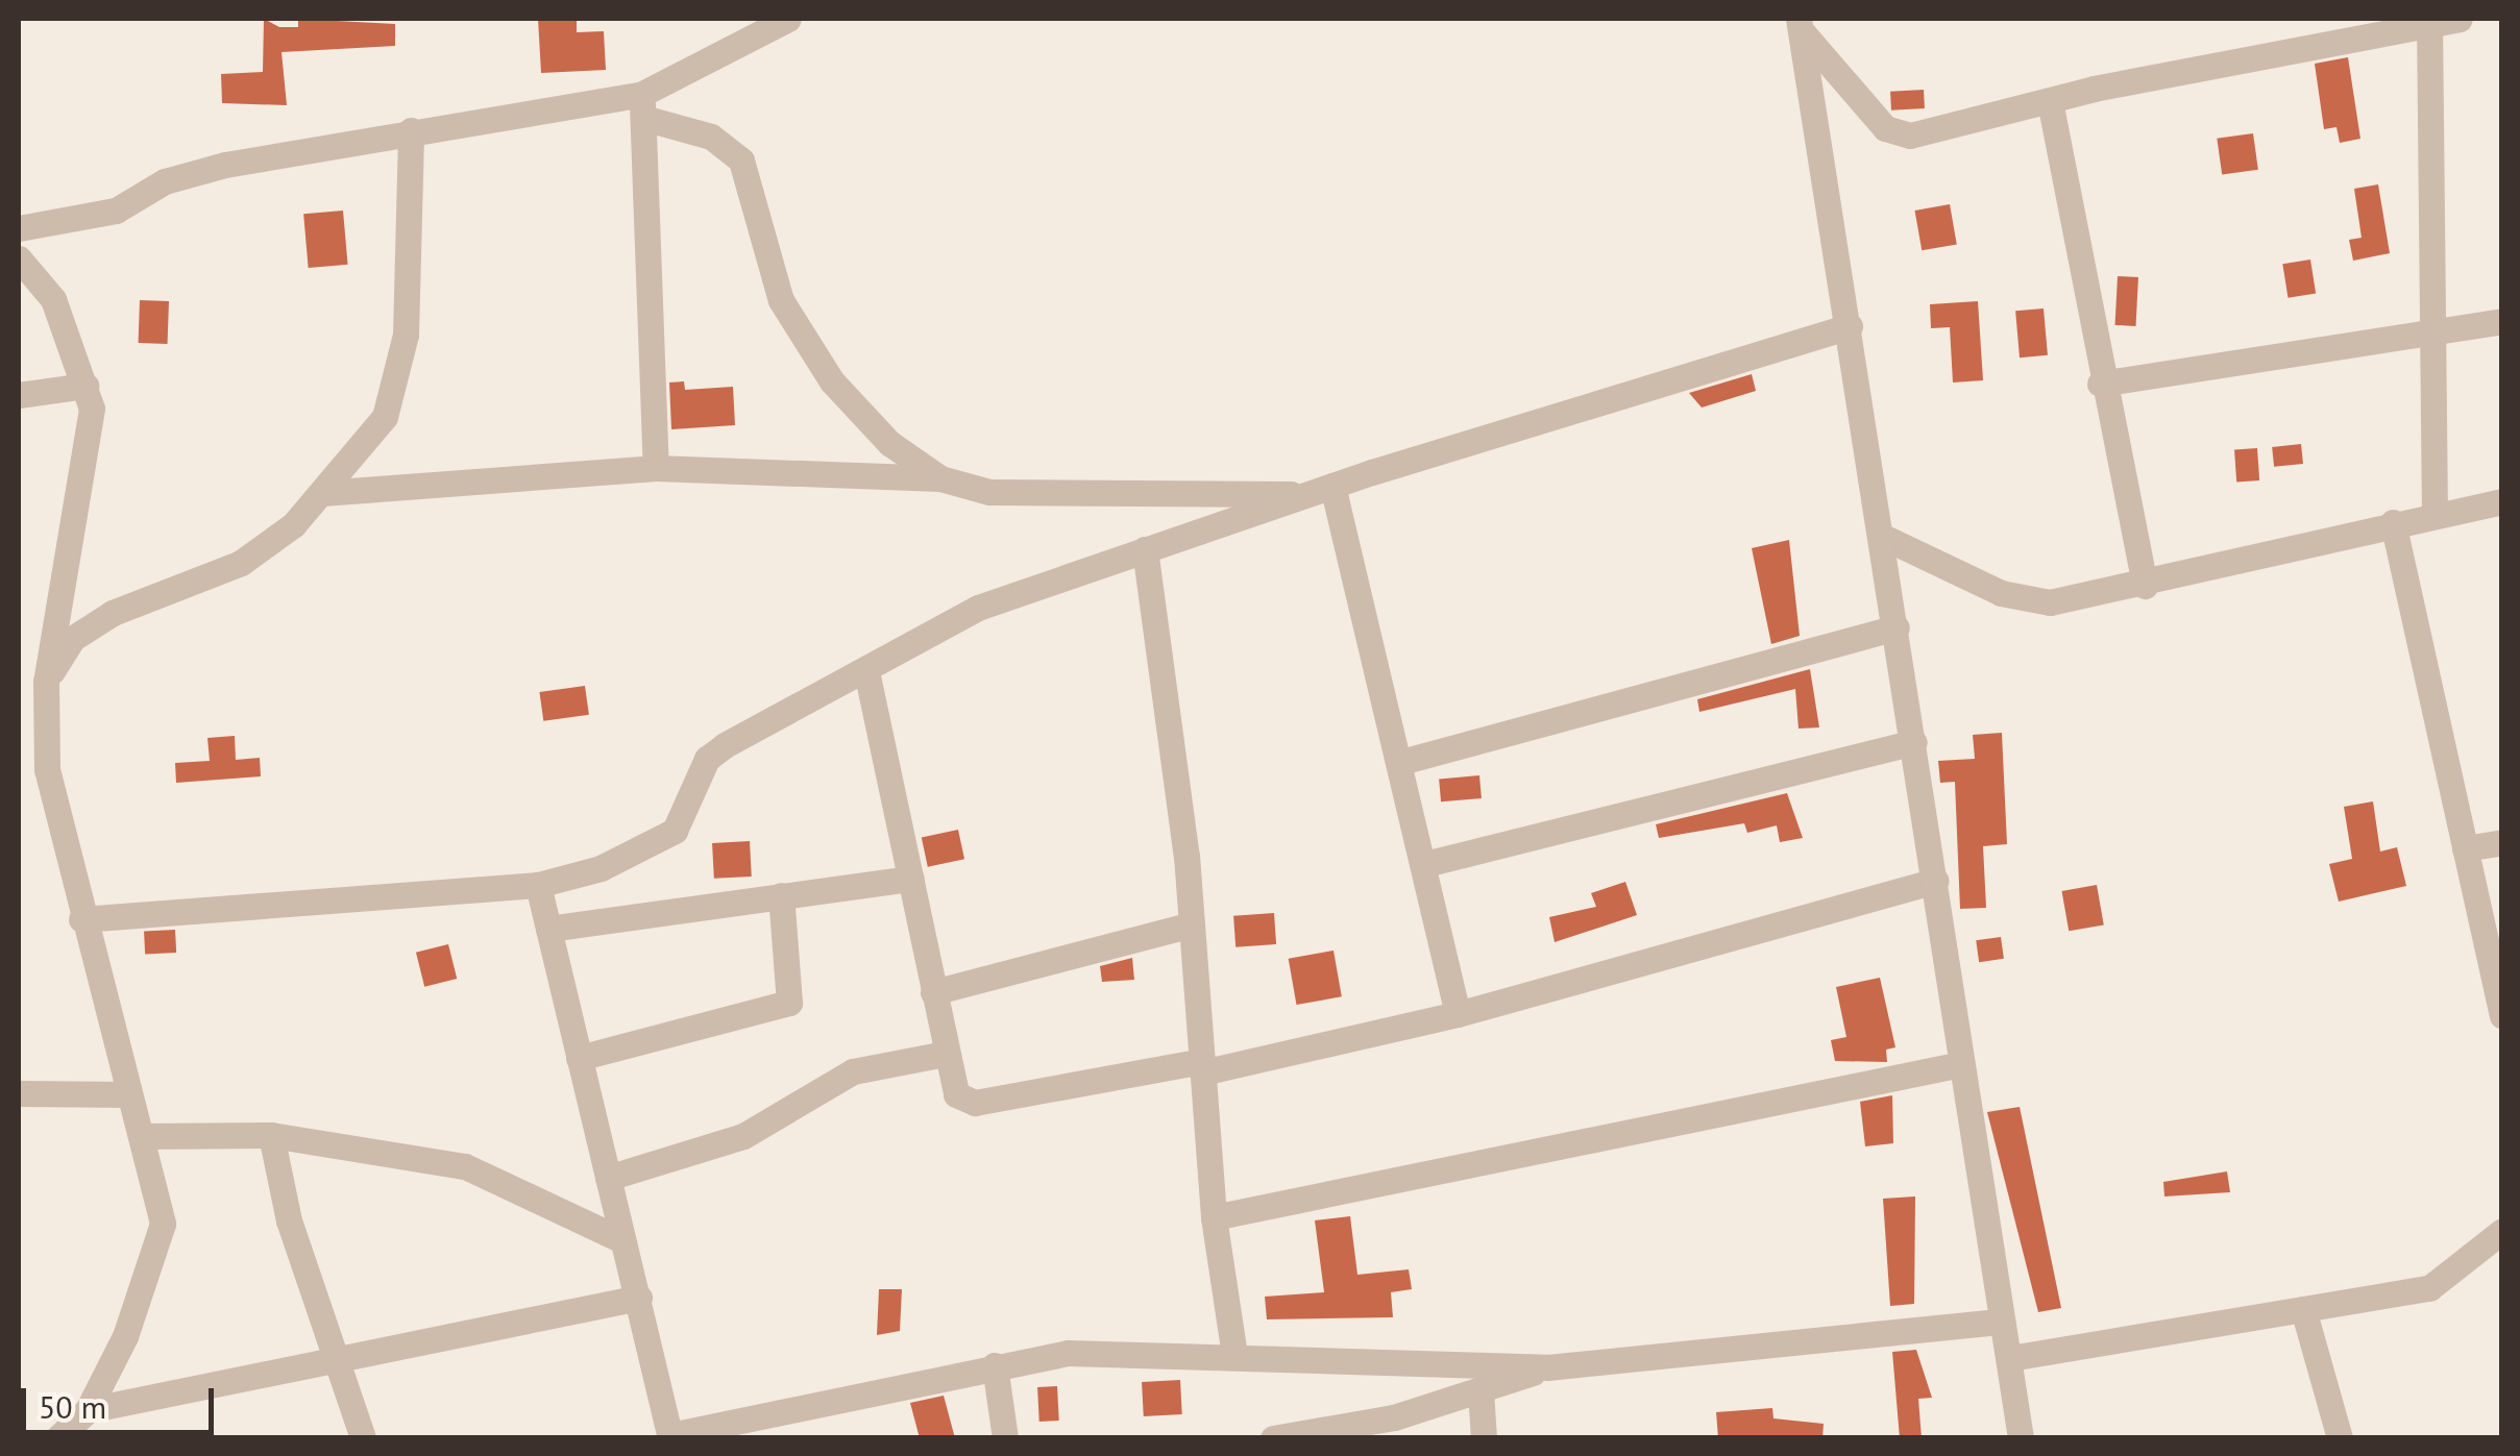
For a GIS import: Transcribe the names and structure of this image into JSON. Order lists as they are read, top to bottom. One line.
{"scale_bar":"50 m"}
